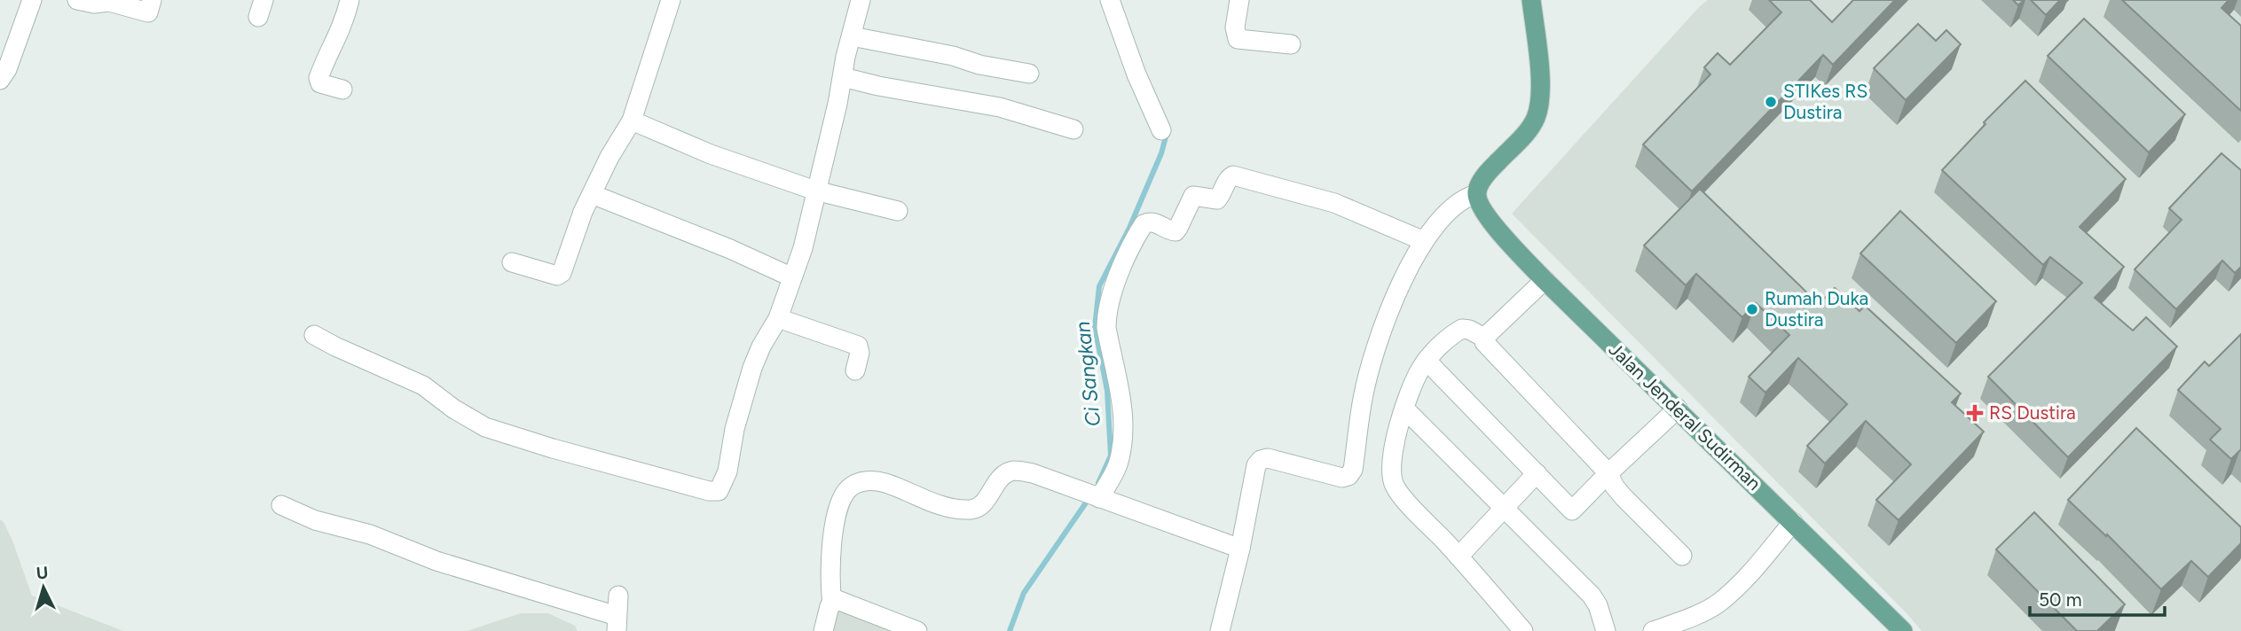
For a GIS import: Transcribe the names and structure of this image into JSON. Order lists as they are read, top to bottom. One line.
{"streets":{"main road":["Jalan Jenderal Sudirman"]},"water":["Ci Sangkan"],"places":{"other":["STIKes RS Dustira","Rumah Duka Dustira"],"health":["RS Dustira"]},"scale_bar":"50 m","north":"top"}
